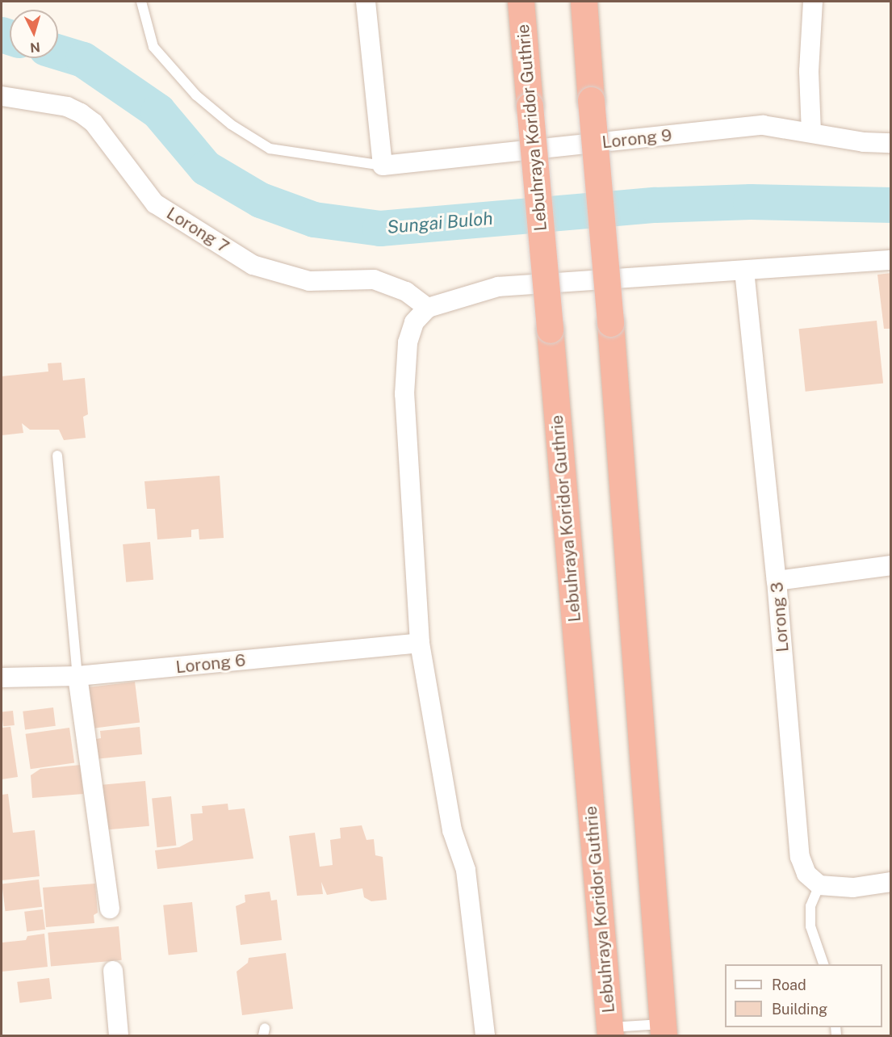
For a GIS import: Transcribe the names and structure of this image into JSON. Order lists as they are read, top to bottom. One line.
{"streets":{"highway":["Lebuhraya Koridor Guthrie"],"street":["Lorong 9","Lorong 7","Lorong 3","Lorong 6"]},"water":["Sungai Buloh"],"legend":["Road","Building"],"north":"bottom"}
